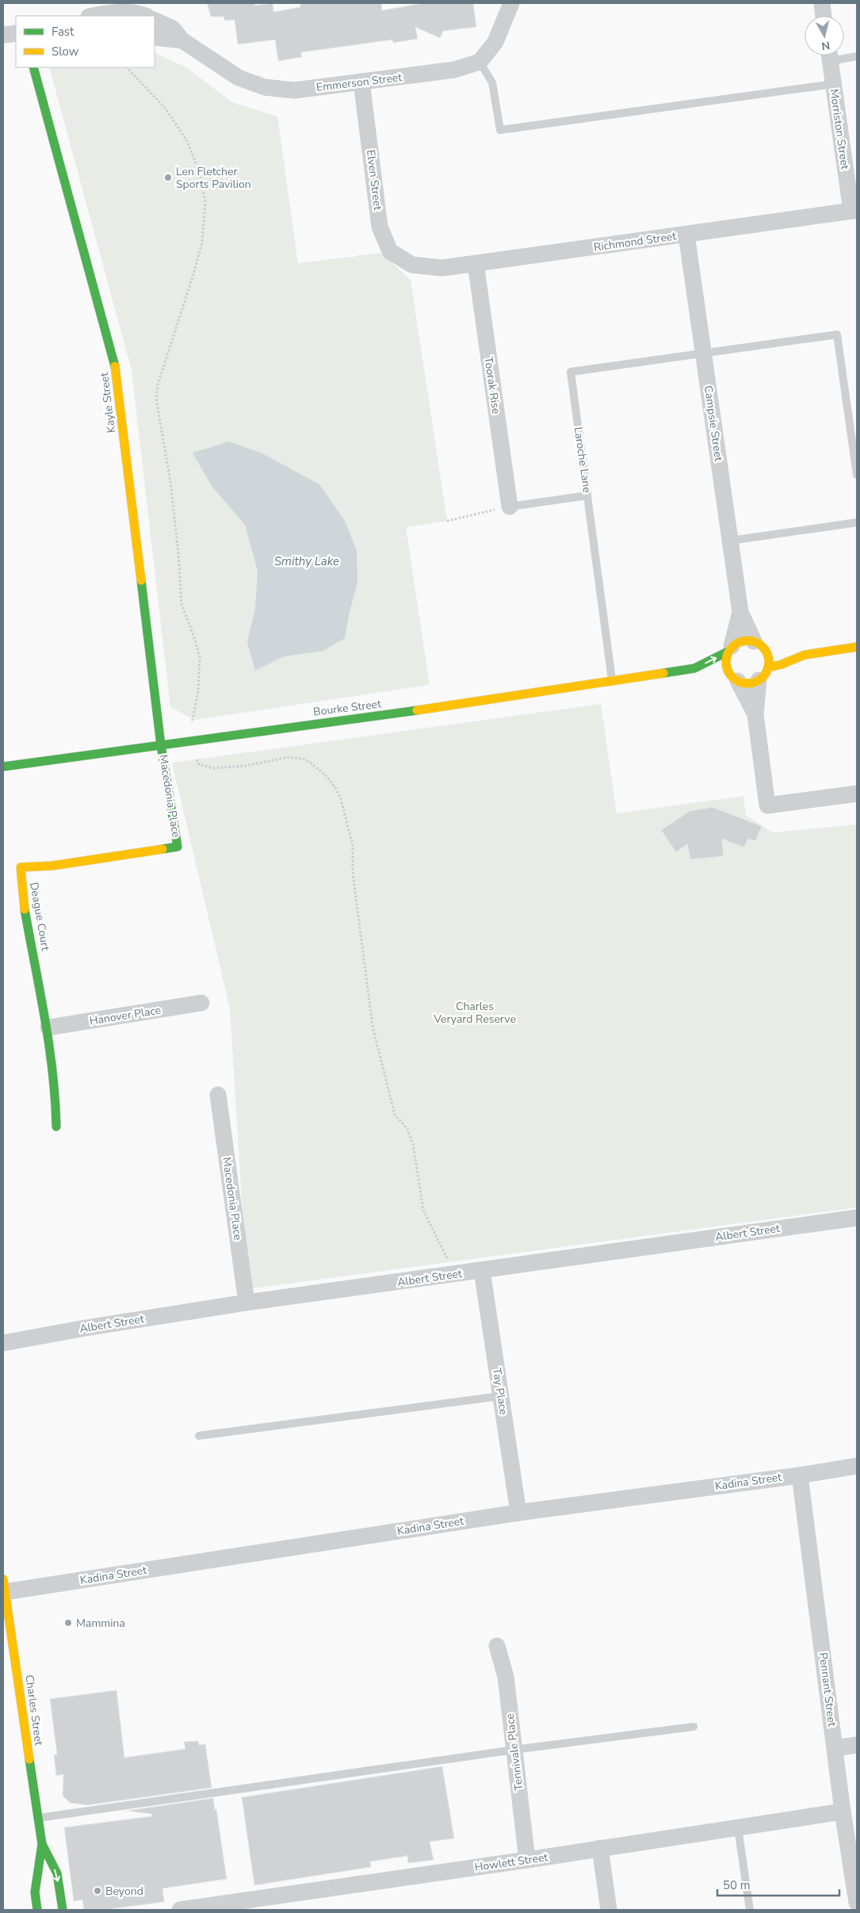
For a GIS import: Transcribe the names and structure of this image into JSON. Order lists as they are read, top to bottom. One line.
{"streets":{"main road":["Kayle Street","Bourke Street","Macedonia Place","Deague Court","Charles Street"],"street":["Emmerson Street","Morriston Street","Elven Street","Richmond Street","Toorak Rise","Campsie Street","Hanover Place","Albert Street","Tay Place","Kadina Street","Pennant Street","Tennivale Place","Howlett Street"],"lane":["Laroche Lane"]},"crossings":[["Emmerson Street","Elven Street"],["Morriston Street","Richmond Street"],["Elven Street","Richmond Street"],["Richmond Street","Toorak Rise"],["Richmond Street","Campsie Street"],["Kayle Street","Bourke Street"],["Kayle Street","Macedonia Place"],["Campsie Street","Laroche Lane"],["Campsie Street","Bourke Street"],["Laroche Lane","Bourke Street"],["Bourke Street","Macedonia Place"],["Macedonia Place","Deague Court"],["Macedonia Place","Albert Street"],["Deague Court","Hanover Place"],["Albert Street","Tay Place"],["Tay Place","Kadina Street"],["Kadina Street","Pennant Street"],["Kadina Street","Charles Street"],["Pennant Street","Howlett Street"],["Tennivale Place","Howlett Street"]],"water":["Smithy Lake"],"parks":["Charles Veryard Reserve"],"places":["Len Fletcher Sports Pavilion","Mammina","Beyond"],"legend":["Fast","Slow"],"scale_bar":"50 m","north":"bottom"}
